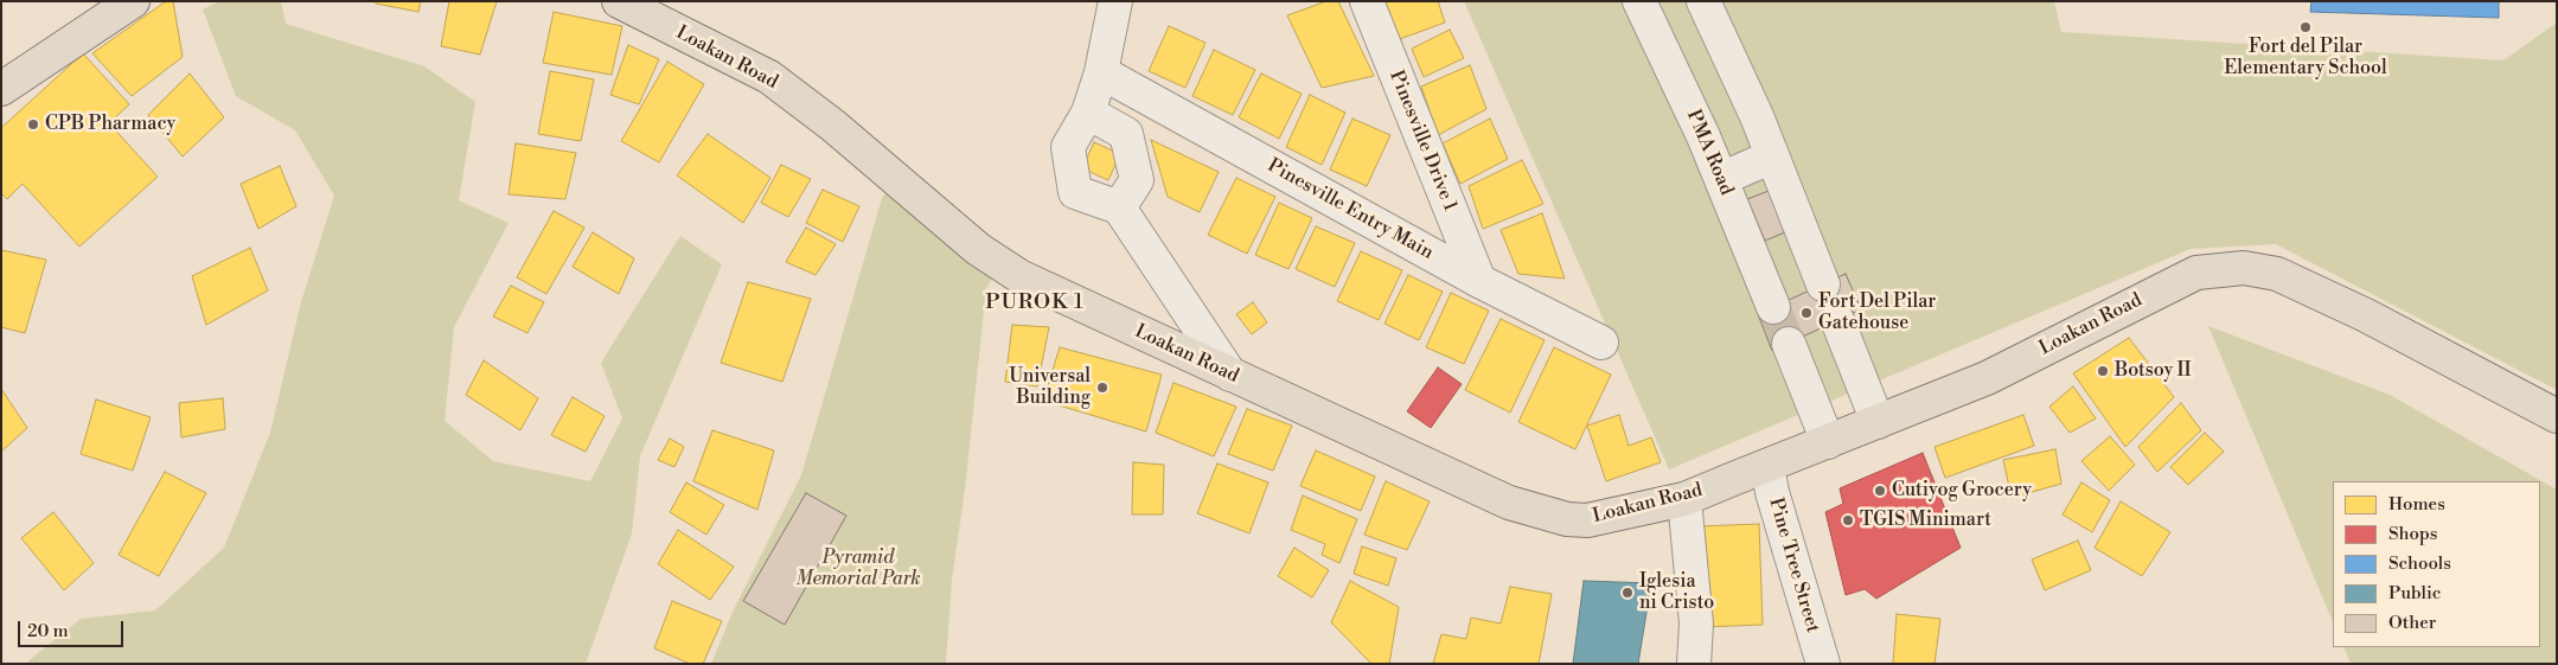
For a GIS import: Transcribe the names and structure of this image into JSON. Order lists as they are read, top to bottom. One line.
{"streets":{"main road":["Loakan Road"],"street":["Pinesville Drive 1","PMA Road","Pinesville Entry Main","Pine Tree Street"]},"crossings":[["Loakan Road","Pine Tree Street"],["Pinesville Drive 1","Pinesville Entry Main"]],"districts":["PUROK 1"],"parks":["Pyramid Memorial Park"],"places":["Fort del Pilar Elementary School","CPB Pharmacy","Fort Del Pilar Gatehouse","Botsoy II","Universal Building","Cutiyog Grocery","TGIS Minimart","Iglesia ni Cristo"],"legend":["Homes","Shops","Schools","Public","Other"],"scale_bar":"20 m"}
